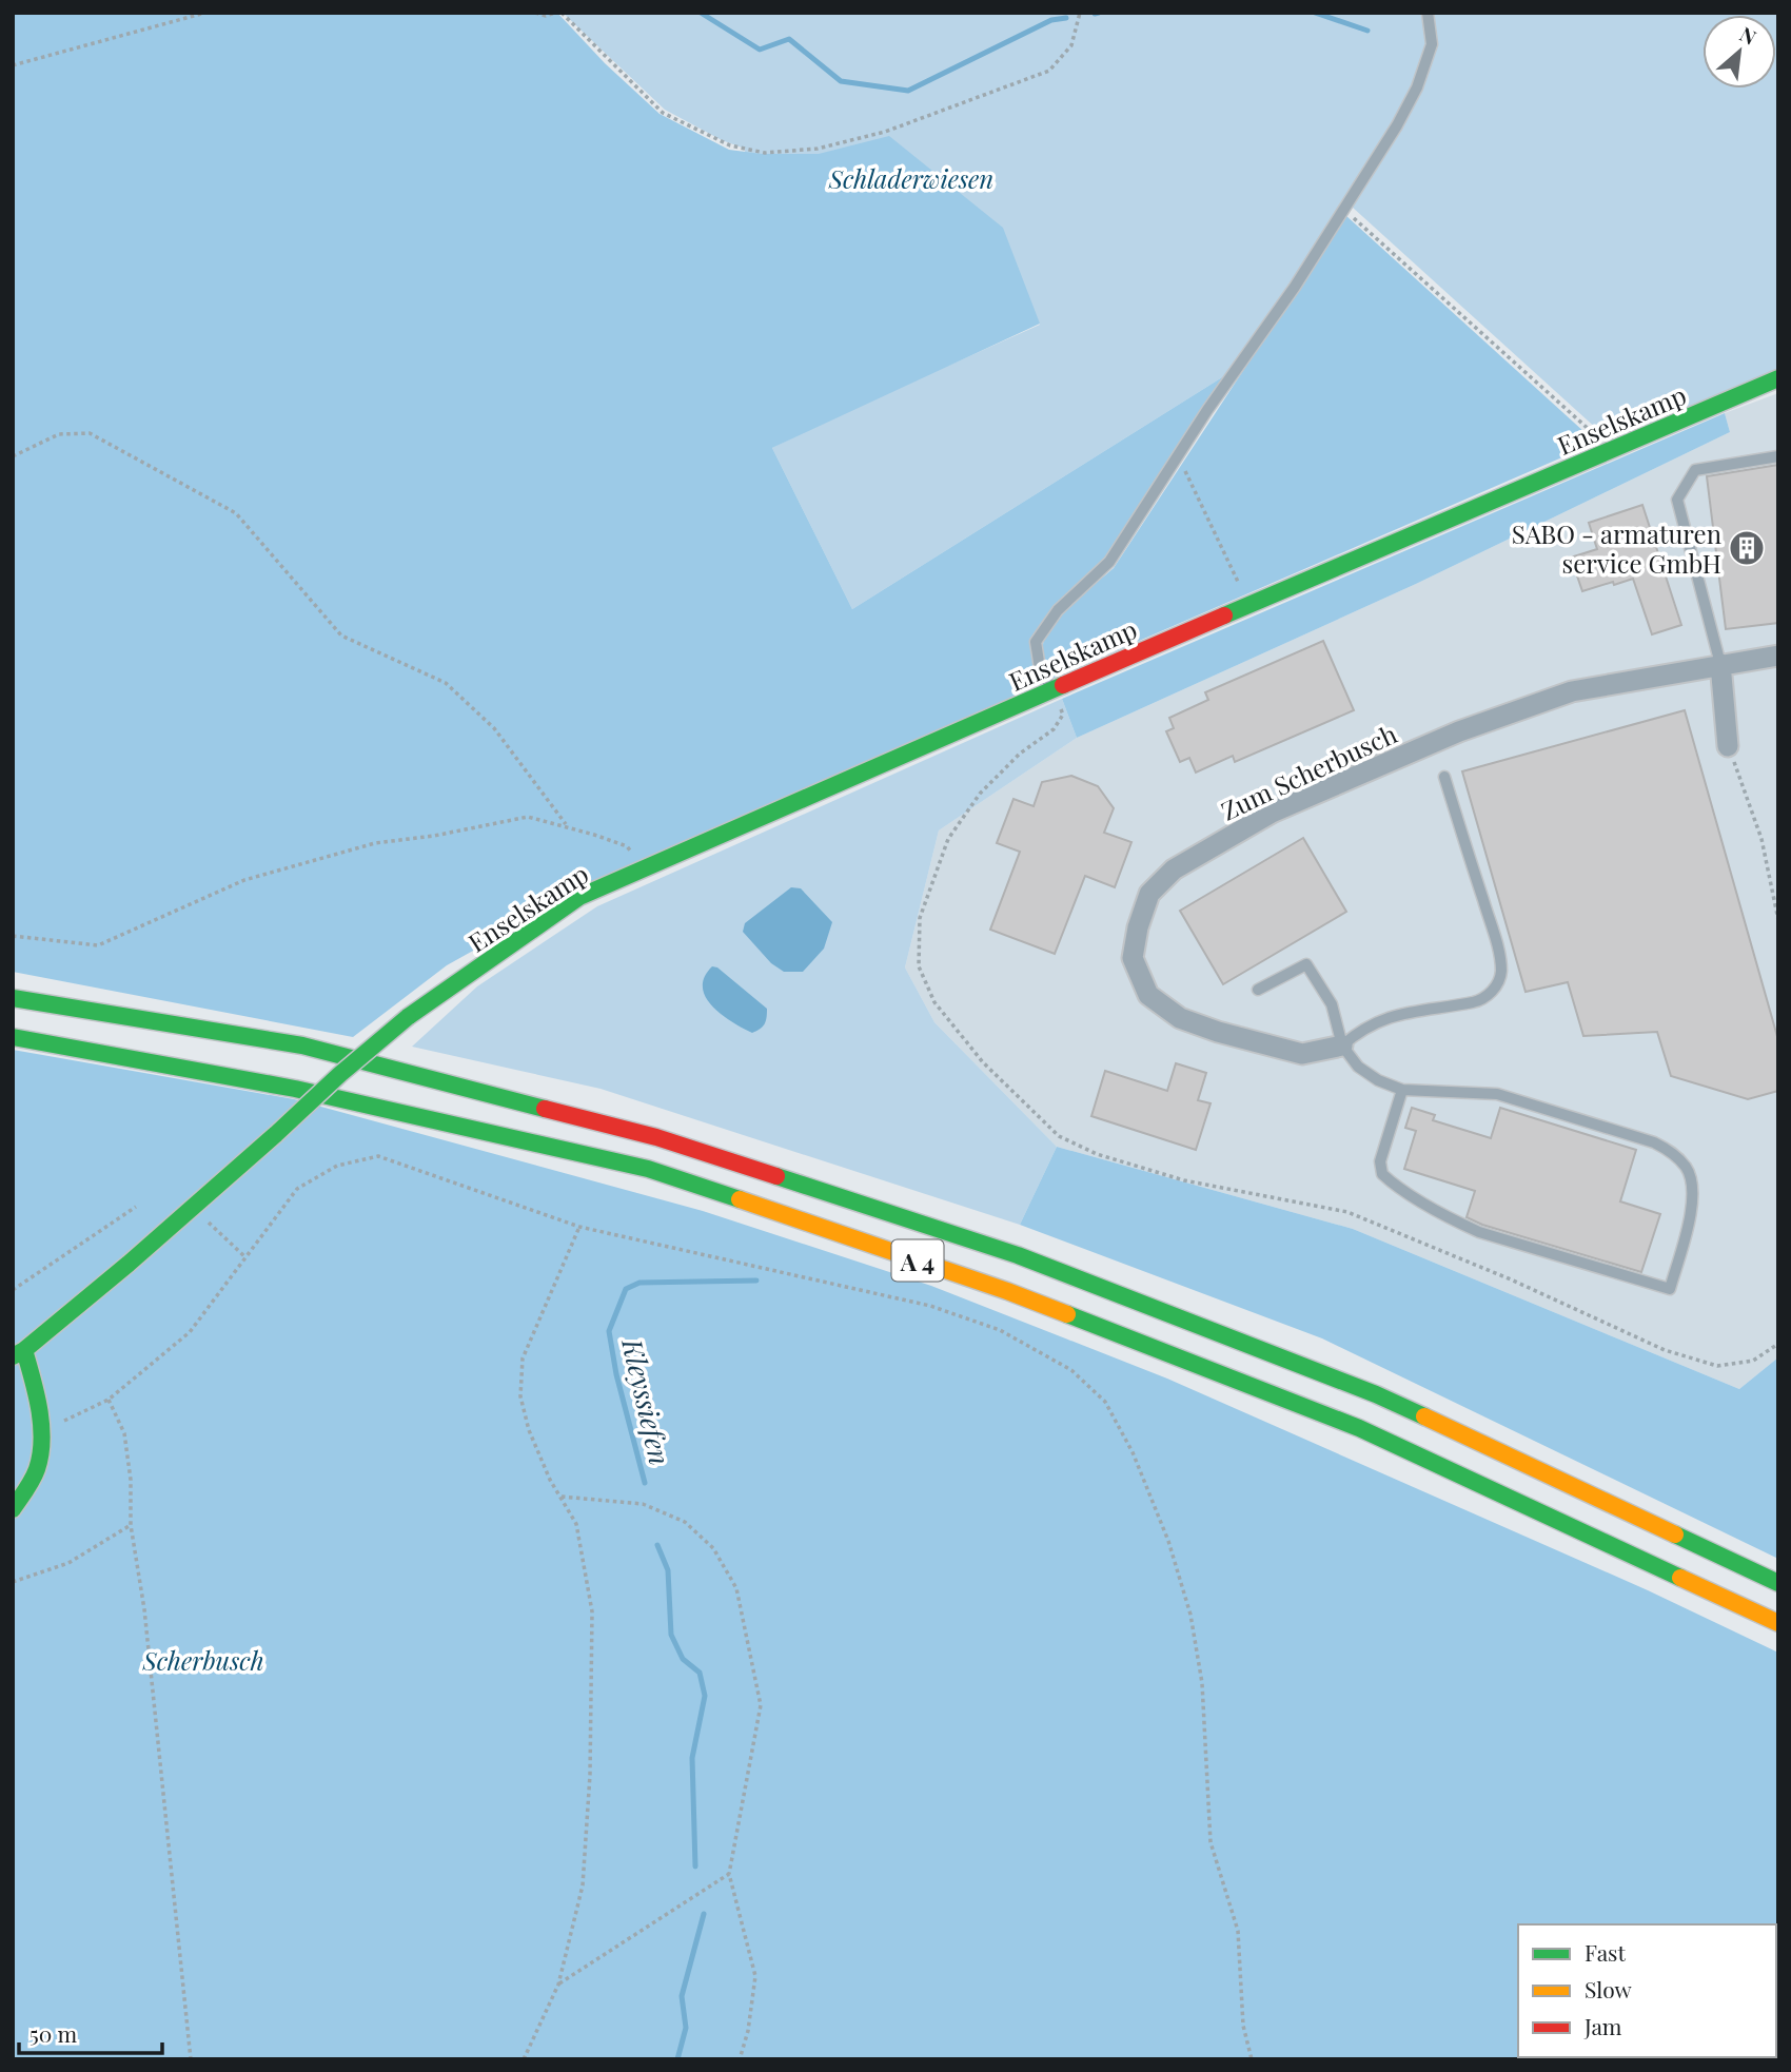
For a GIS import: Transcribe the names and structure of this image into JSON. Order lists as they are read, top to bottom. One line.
{"streets":{"main road":["Enselskamp","A 4"],"street":["Zum Scherbusch"]},"water":["Kleyssiefen"],"parks":["Schladerwiesen","Scherbusch"],"places":{"building":["SABO - armaturen service GmbH"]},"legend":["Fast","Slow","Jam"],"scale_bar":"50 m","north":"top right"}
